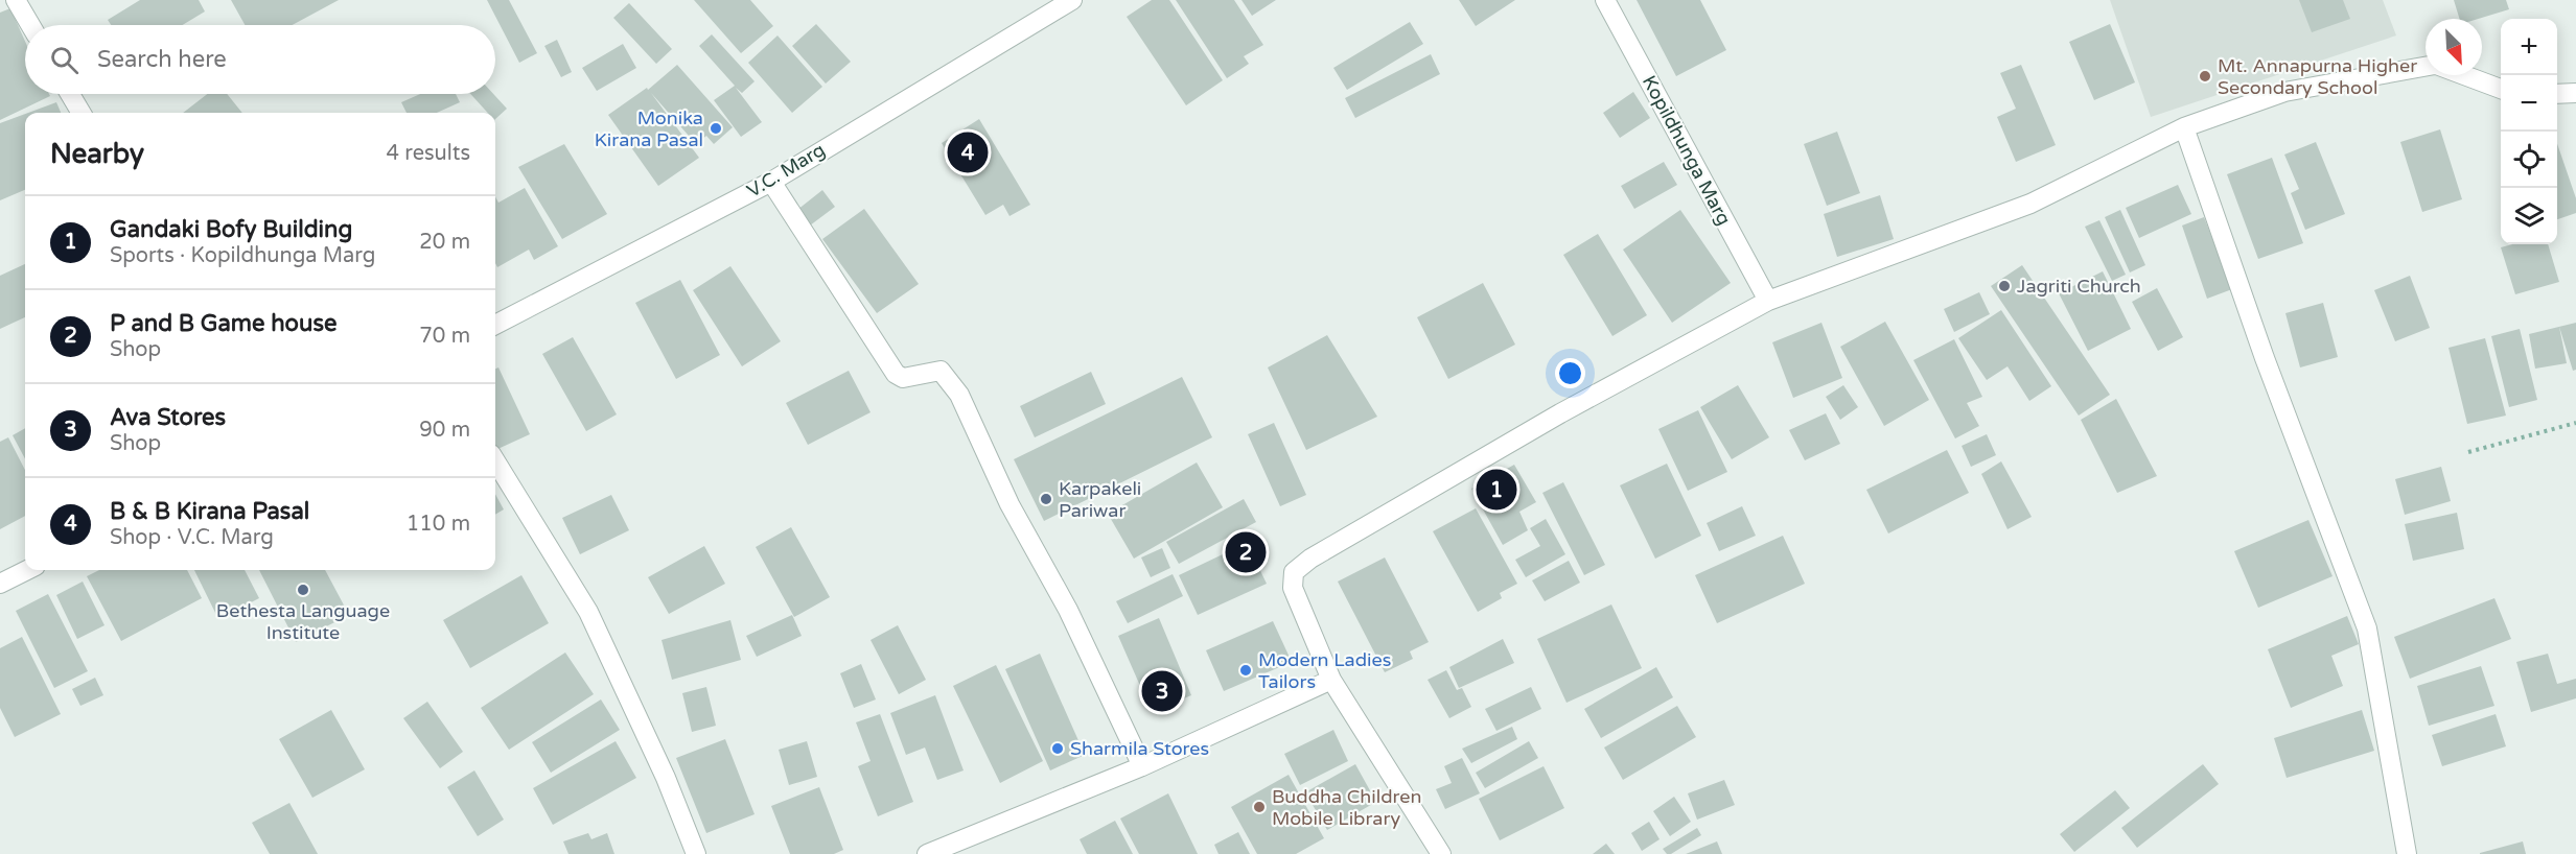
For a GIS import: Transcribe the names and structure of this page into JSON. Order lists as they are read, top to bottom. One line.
{"streets":{"street":["Kopildhunga Marg","V.C. Marg"]},"places":["Mt. Annapurna Higher Secondary School","Monika Kirana Pasal","Jagriti Church","Karpakeli Pariwar","Bethesta Language Institute","Modern Ladies Tailors","Sharmila Stores","Buddha Children Mobile Library"],"north":"bottom right","page":{"map_buttons":["+","−"],"search":"Search here","heading":["Nearby","4 results"],"pins":["4","1","2","3"],"list":[{"mark":"1","name":"Gandaki Bofy Building","note":"Sports · Kopildhunga Marg","value":"20 m"},{"mark":"2","name":"P and B Game house","note":"Shop","value":"70 m"},{"mark":"3","name":"Ava Stores","note":"Shop","value":"90 m"},{"mark":"4","name":"B & B Kirana Pasal","note":"Shop · V.C. Marg","value":"110 m"}]}}
